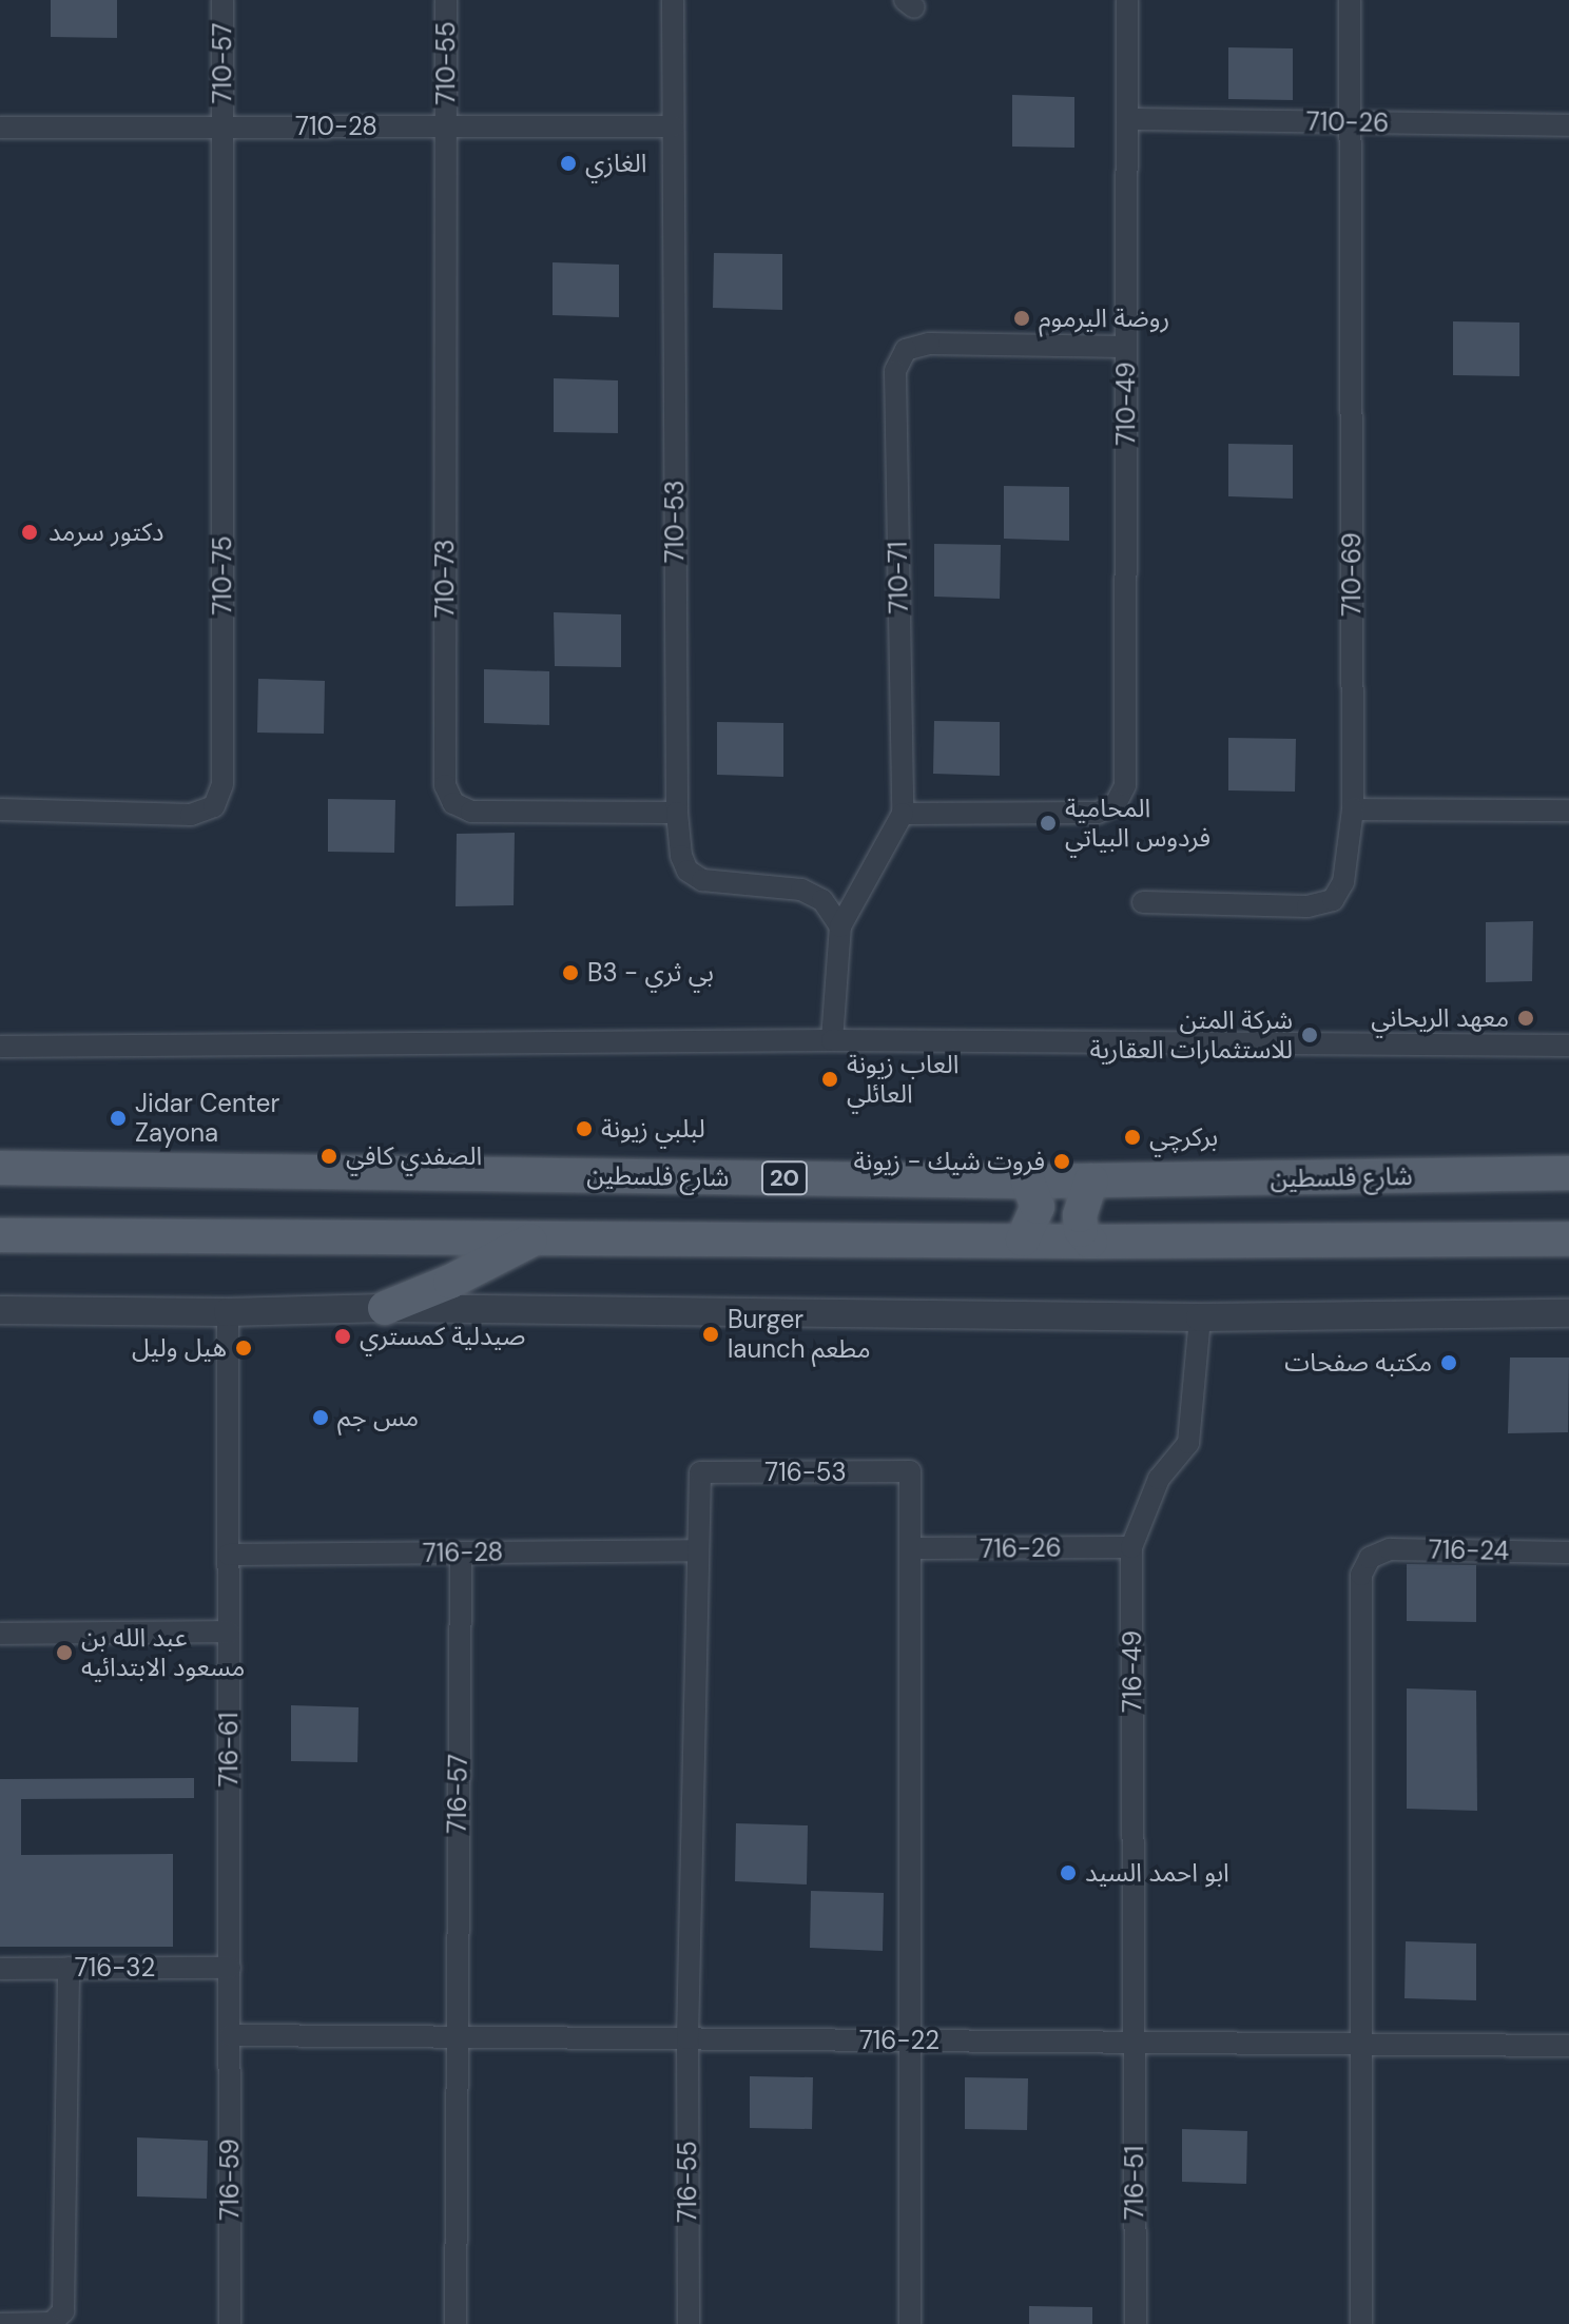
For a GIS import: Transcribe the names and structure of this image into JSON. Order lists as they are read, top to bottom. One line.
{"streets":{"main road":["شارع فلسطين","20"],"street":["710-57","710-55","710-26","710-28","710-49","710-53","710-69","710-75","710-71","710-73","716-53","716-26","716-24","716-28","716-49","716-61","716-57","716-32","716-22","716-59","716-55","716-51"]},"crossings":[["710-57","710-28"],["710-57","710-75"],["710-55","710-28"],["710-55","710-73"],["710-26","710-49"],["710-26","710-69"],["710-28","710-53"],["710-28","710-75"],["710-28","710-73"],["710-49","710-71"],["710-53","710-73"],["716-53","716-26"],["716-53","716-28"],["716-53","716-22"],["716-53","716-55"],["716-26","716-49"],["716-24","716-22"],["716-28","716-61"],["716-28","716-57"],["716-49","716-22"],["716-49","716-51"],["716-61","716-32"],["716-61","716-22"],["716-61","716-59"],["716-57","716-22"],["716-22","716-59"],["716-22","716-55"],["716-22","716-51"]],"places":["الغازي","روضة اليرموم","دكتور سرمد","المحامية فردوس البياتي","B3 - بي ثري","معهد الريحاني","شركة المتن للاستثمارات العقارية","العاب زيونة العائلي","Jidar Center Zayona","لبلبي زيونة","بركرچي","الصفدي كافي","فروت شيك - زيونة","Burger launch مطعم","صيدلية كمستري","هيل وليل","مكتبه صفحات","مس جم","عبد الله بن مسعود الابتدائيه","ابو احمد السيد"]}
